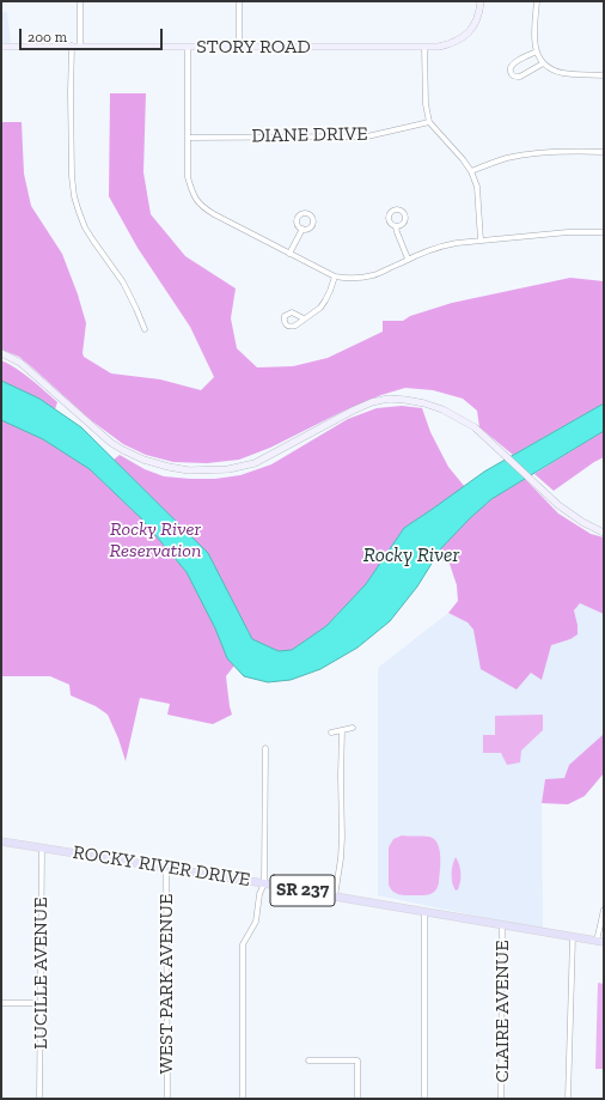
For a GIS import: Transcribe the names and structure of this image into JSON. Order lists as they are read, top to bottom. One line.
{"streets":{"main road":["ROCKY RIVER DRIVE","SR 237"],"street":["STORY ROAD","DIANE DRIVE","LUCILLE AVENUE","WEST PARK AVENUE","CLAIRE AVENUE"]},"crossings":[["ROCKY RIVER DRIVE","LUCILLE AVENUE"],["ROCKY RIVER DRIVE","WEST PARK AVENUE"],["ROCKY RIVER DRIVE","CLAIRE AVENUE"]],"water":["Rocky River"],"parks":["Rocky River Reservation"],"scale_bar":"200 m"}
